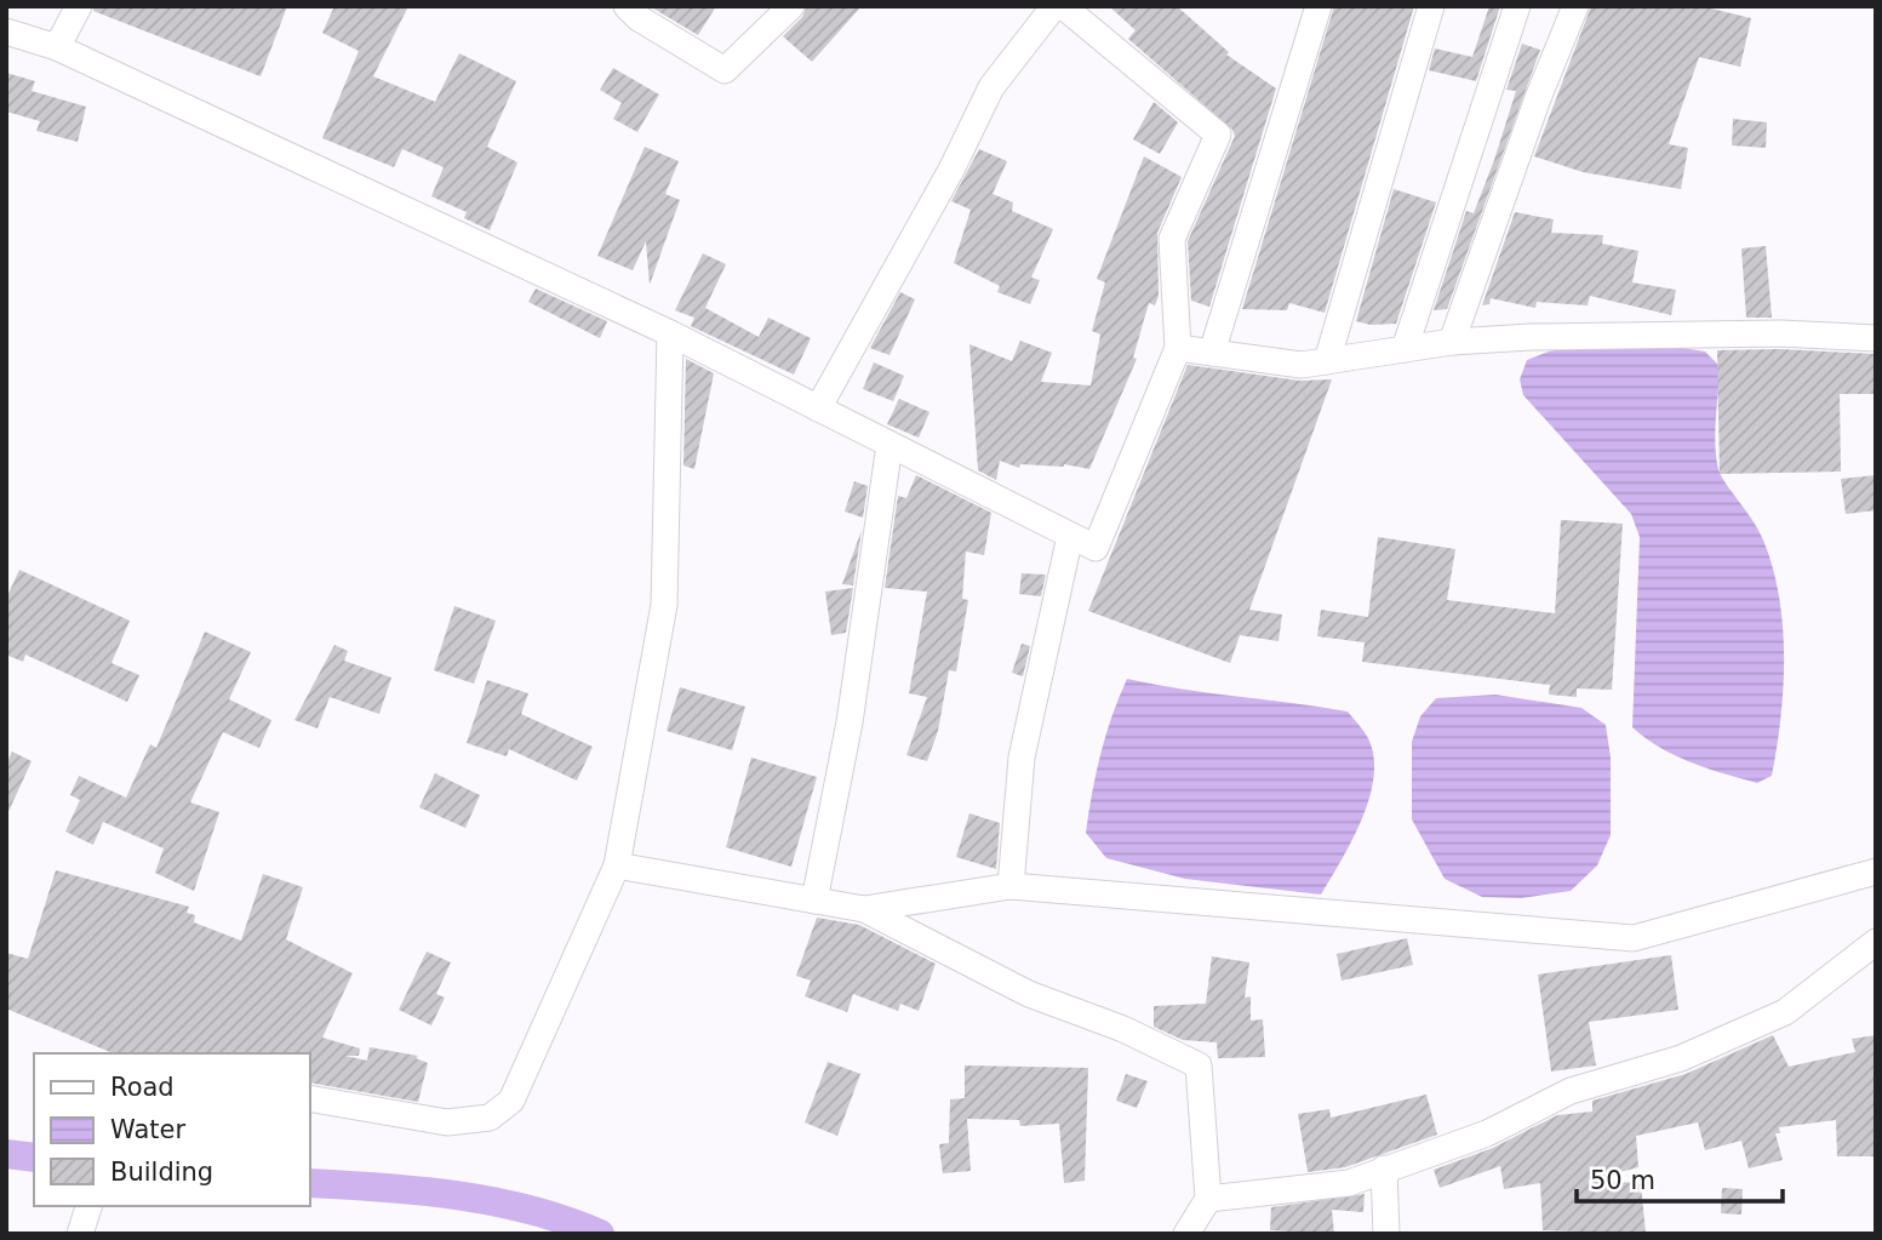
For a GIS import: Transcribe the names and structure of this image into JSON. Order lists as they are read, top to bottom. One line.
{"legend":["Road","Water","Building"],"scale_bar":"50 m"}
